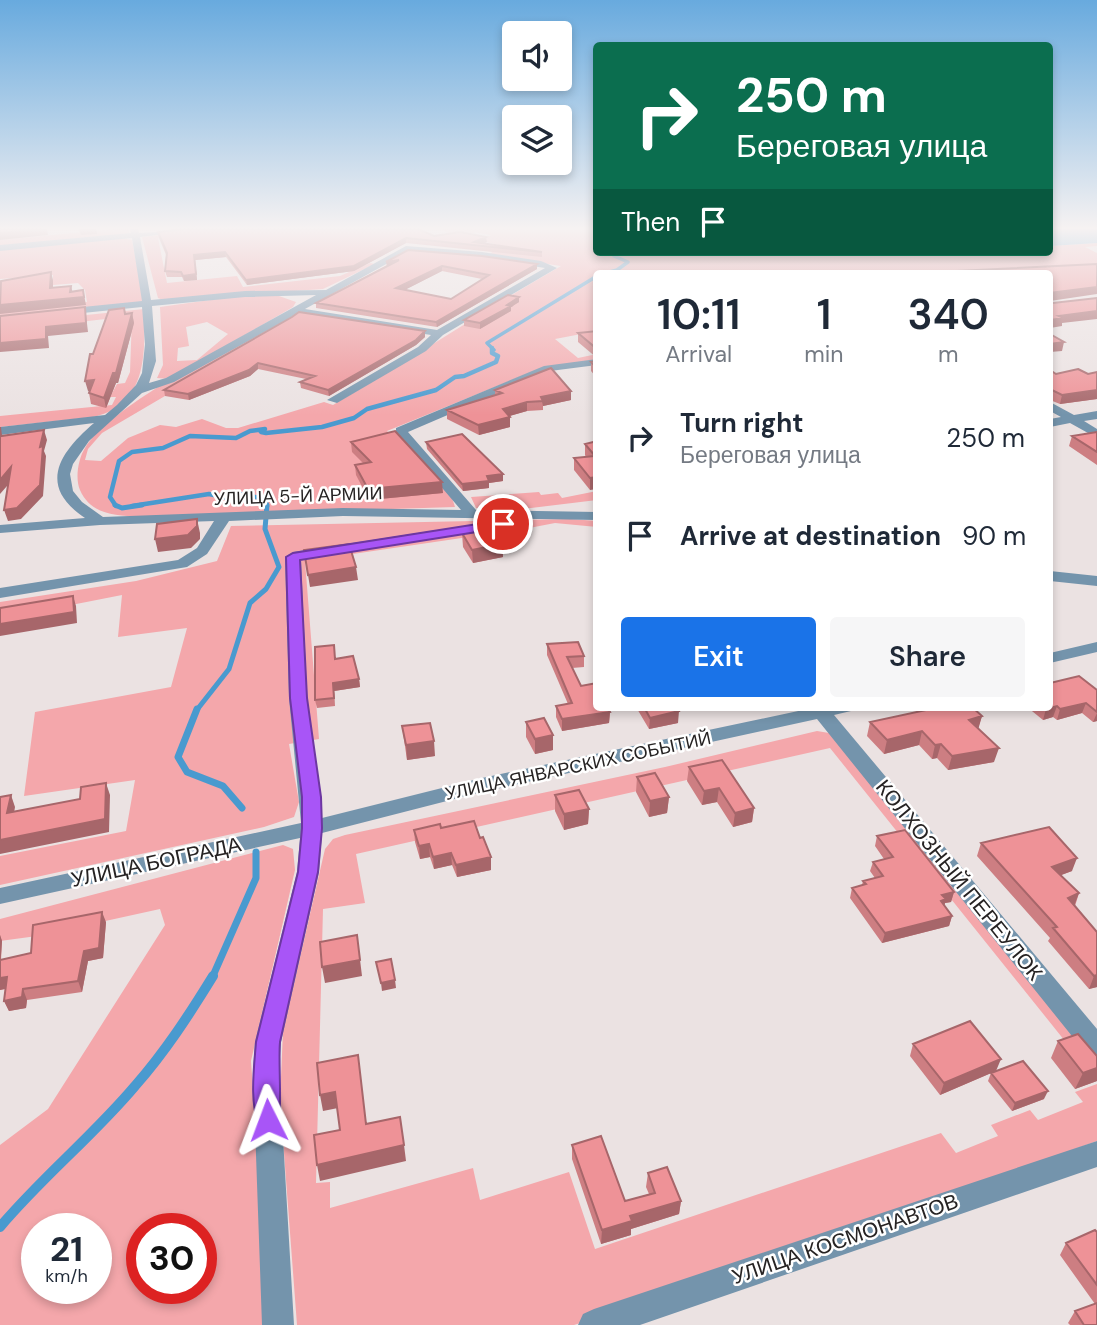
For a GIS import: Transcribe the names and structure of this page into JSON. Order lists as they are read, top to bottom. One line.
{"streets":{"street":["УЛИЦА 5-Й АРМИИ","УЛИЦА ЯНВАРСКИХ СОБЫТИЙ","УЛИЦА БОГРАДА","КОЛХОЗНЫЙ ПЕРЕУЛОК","УЛИЦА КОСМОНАВТОВ"]},"crossings":[["УЛИЦА ЯНВАРСКИХ СОБЫТИЙ","УЛИЦА БОГРАДА"],["УЛИЦА ЯНВАРСКИХ СОБЫТИЙ","КОЛХОЗНЫЙ ПЕРЕУЛОК"]],"page":{"turn":["250 m","Береговая улица"],"then":"Then","eta":["10:11","Arrival","1","min","340","m"],"list":[{"name":"Turn right","note":"Береговая улица","value":"250 m"},{"name":"Arrive at destination","value":"90 m"}],"buttons":["Exit","Share"],"speed":"21 km/h","limit":"30"}}
